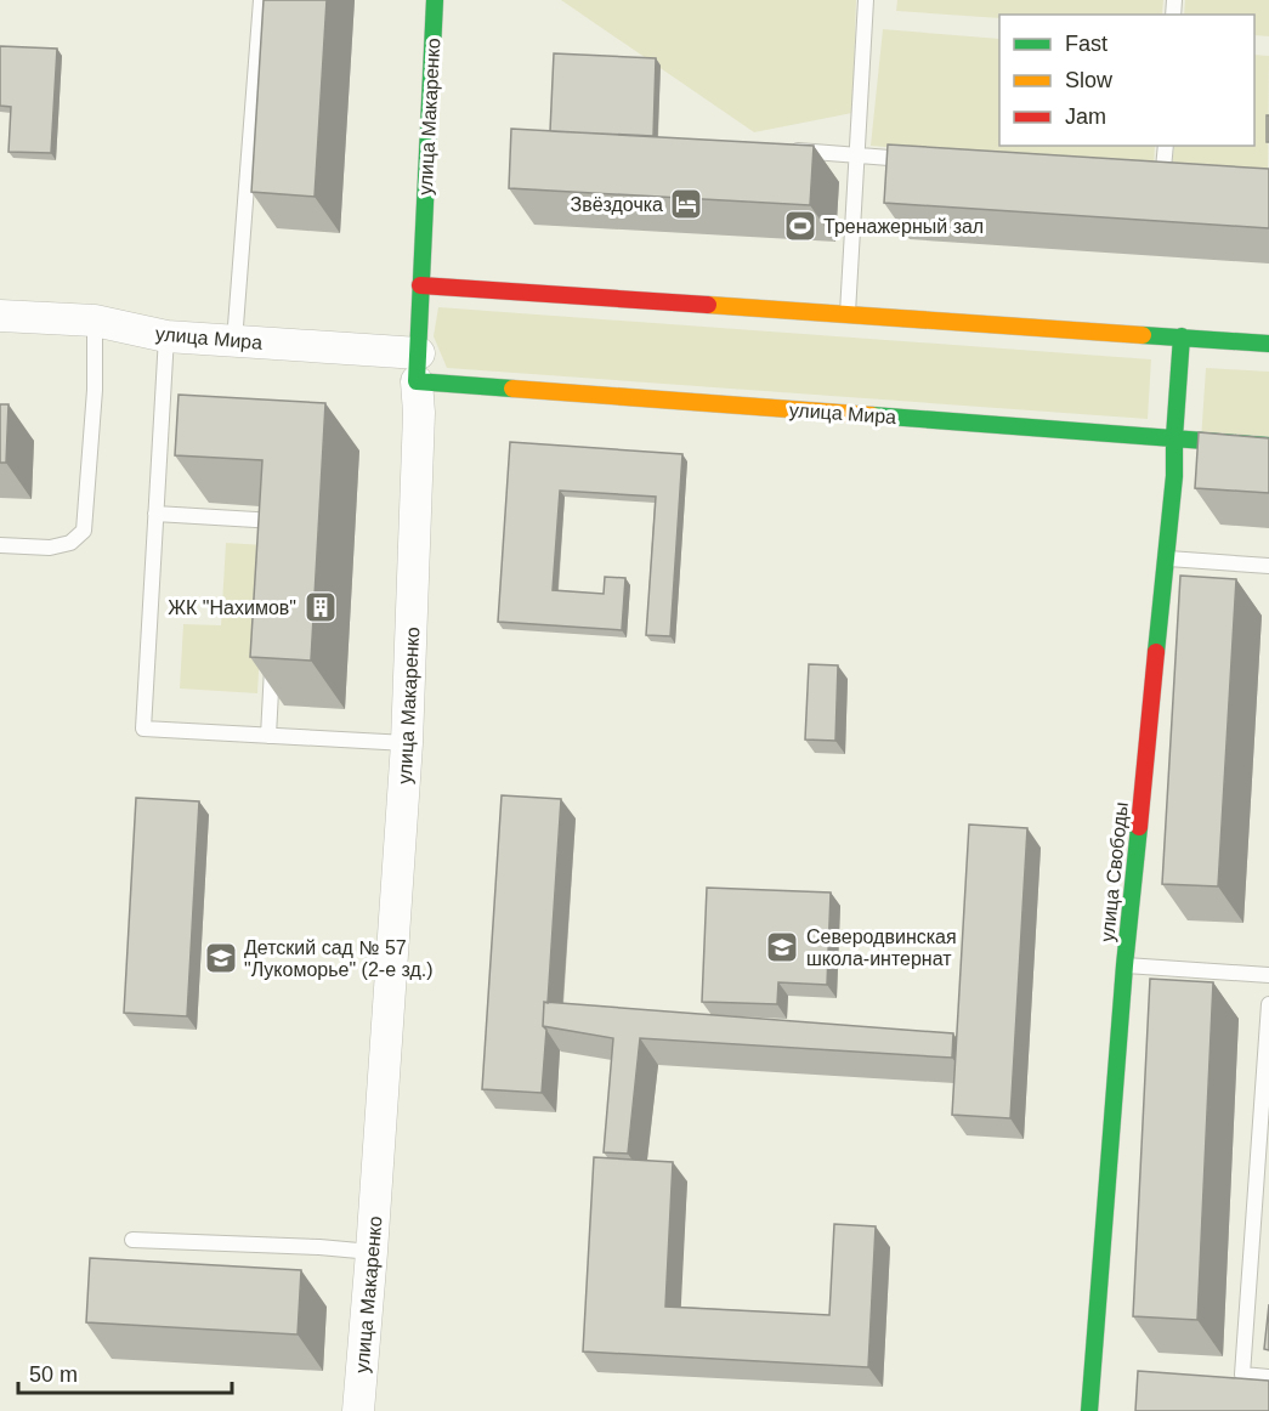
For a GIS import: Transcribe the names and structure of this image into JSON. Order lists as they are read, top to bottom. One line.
{"streets":{"main road":["улица Макаренко","улица Мира","улица Свободы"]},"crossings":[["улица Макаренко","улица Мира"],["улица Мира","улица Свободы"]],"places":{"hotel":["Звёздочка"],"sports":["Тренажерный зал"],"building":["ЖК \"Нахимов\""],"school or university":["Северодвинская школа-интернат","Детский сад № 57 \"Лукоморье\" (2-е зд.)"]},"legend":["Fast","Slow","Jam"],"scale_bar":"50 m"}
